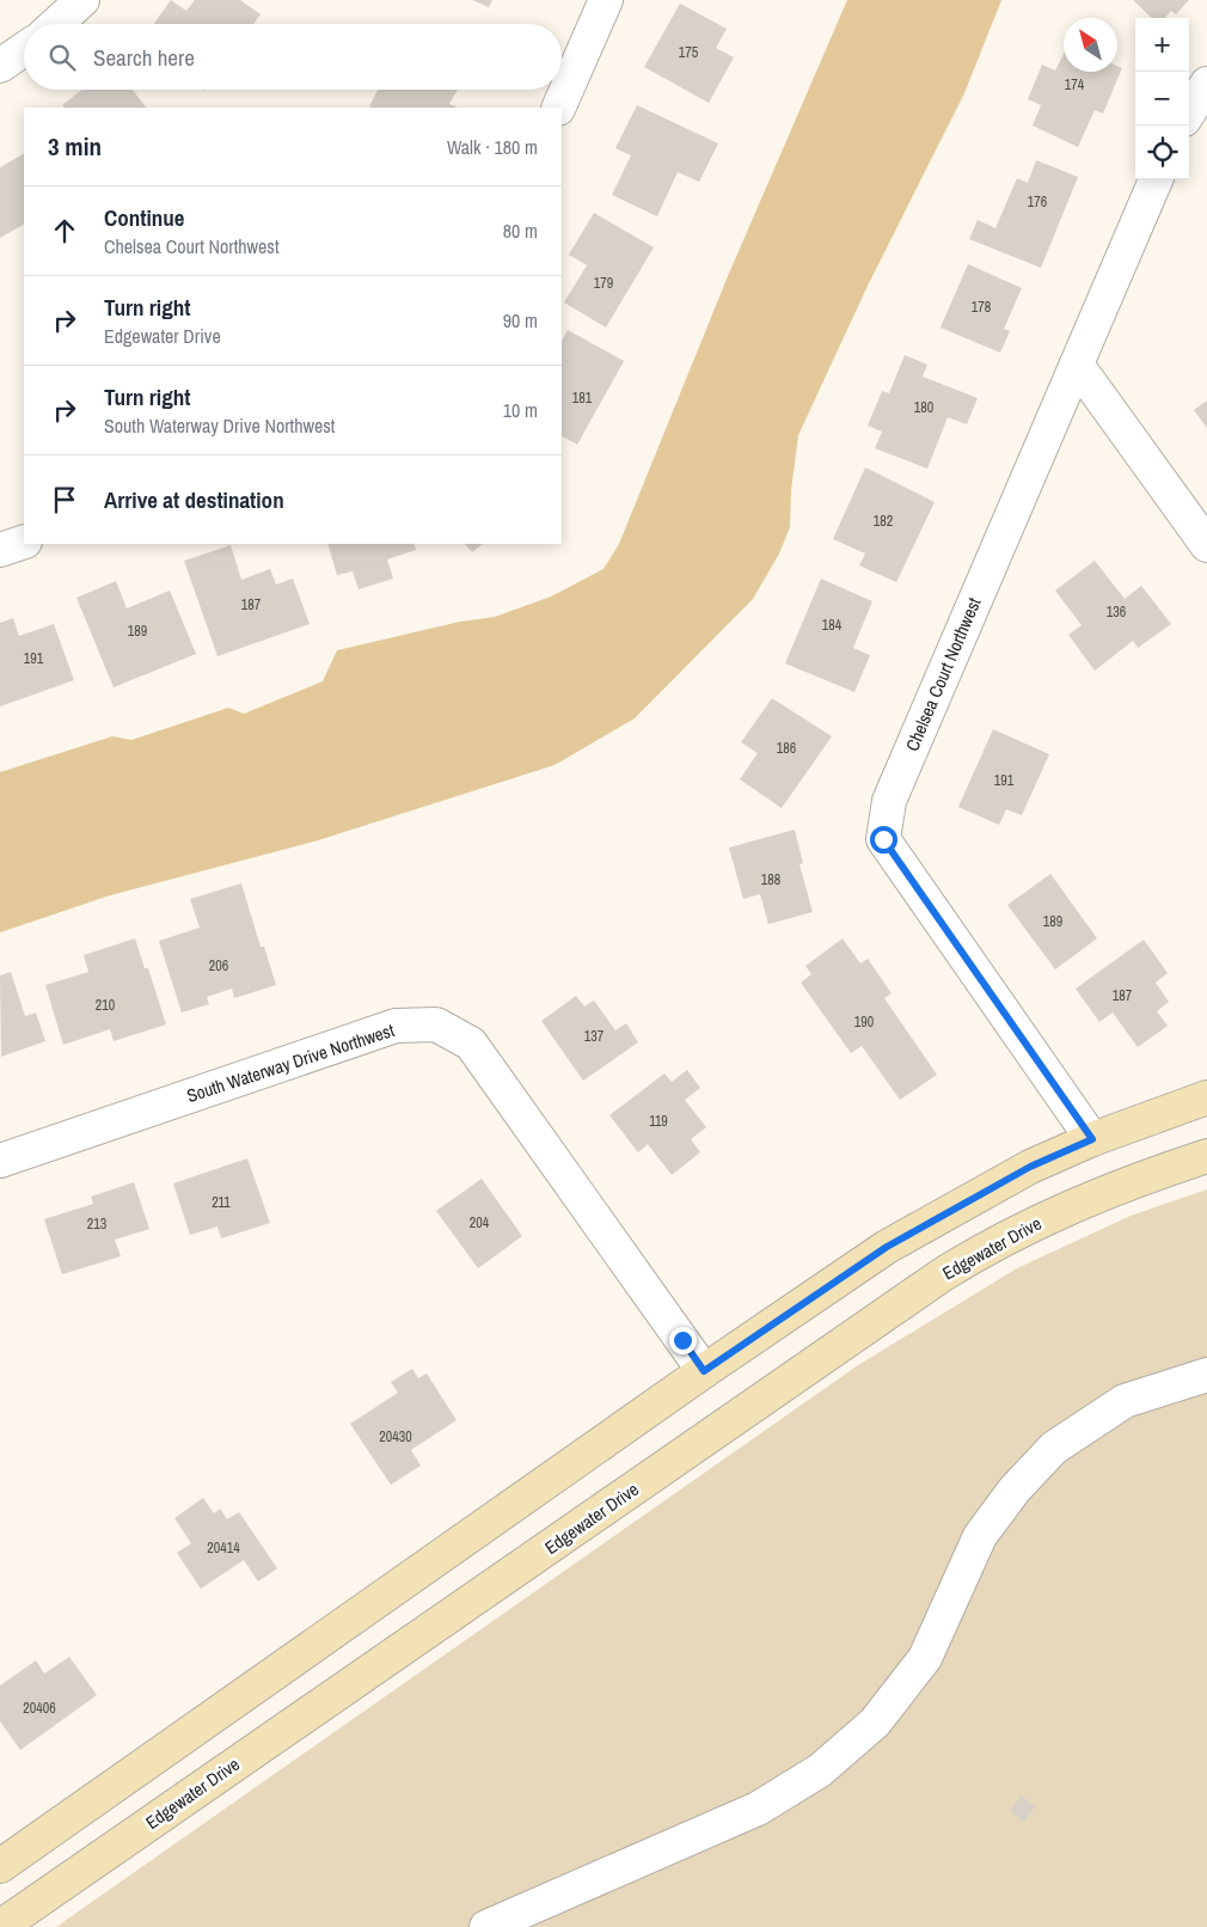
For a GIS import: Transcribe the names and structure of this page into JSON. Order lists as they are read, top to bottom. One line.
{"streets":{"street":["Chelsea Court Northwest","South Waterway Drive Northwest","Edgewater Drive"]},"house_numbers":["175","174","176","179","178","181","180","182","187","136","184","189","191","186","191","188","189","206","187","210","190","137","119","211","204","213","20430","20414","20406"],"north":"top left","page":{"map_buttons":["+","−"],"search":"Search here","heading":["3 min","Walk · 180 m"],"list":[["Continue","Chelsea Court Northwest","80 m"],["Turn right","Edgewater Drive","90 m"],["Turn right","South Waterway Drive Northwest","10 m"],"Arrive at destination"]}}
